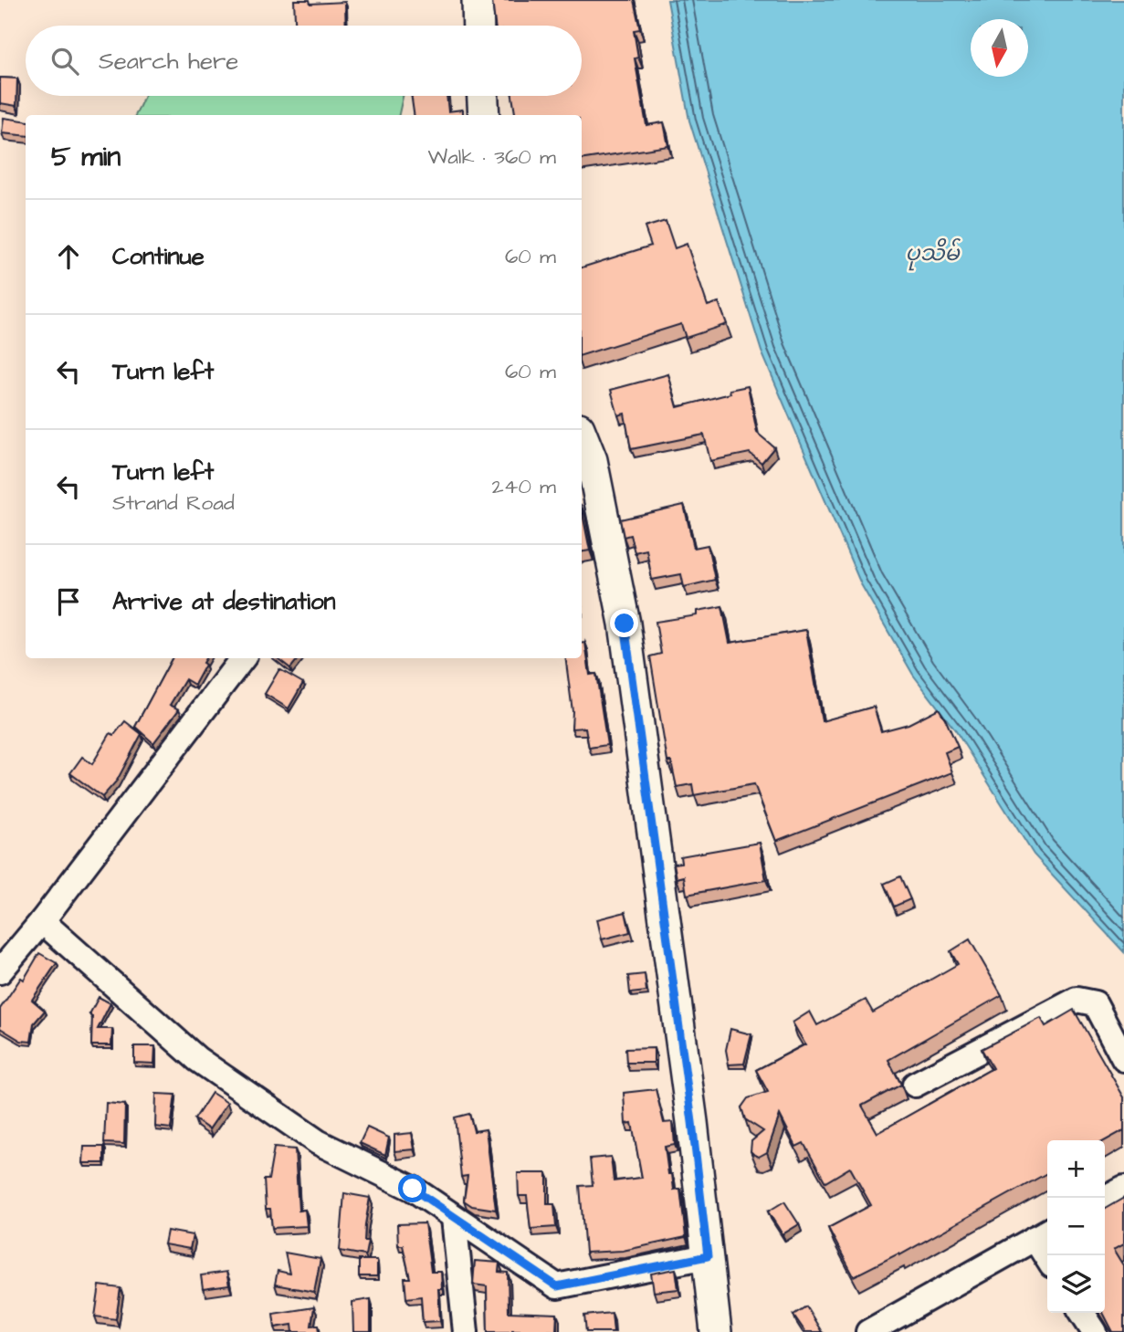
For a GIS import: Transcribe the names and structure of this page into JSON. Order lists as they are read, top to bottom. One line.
{"water":["ပုသိမ်"],"north":"bottom","page":{"search":"Search here","heading":["5 min","Walk · 360 m"],"list":[["Continue","60 m"],["Turn left","60 m"],["Turn left","Strand Road","240 m"],"Arrive at destination"],"map_buttons":["+","−"]}}
